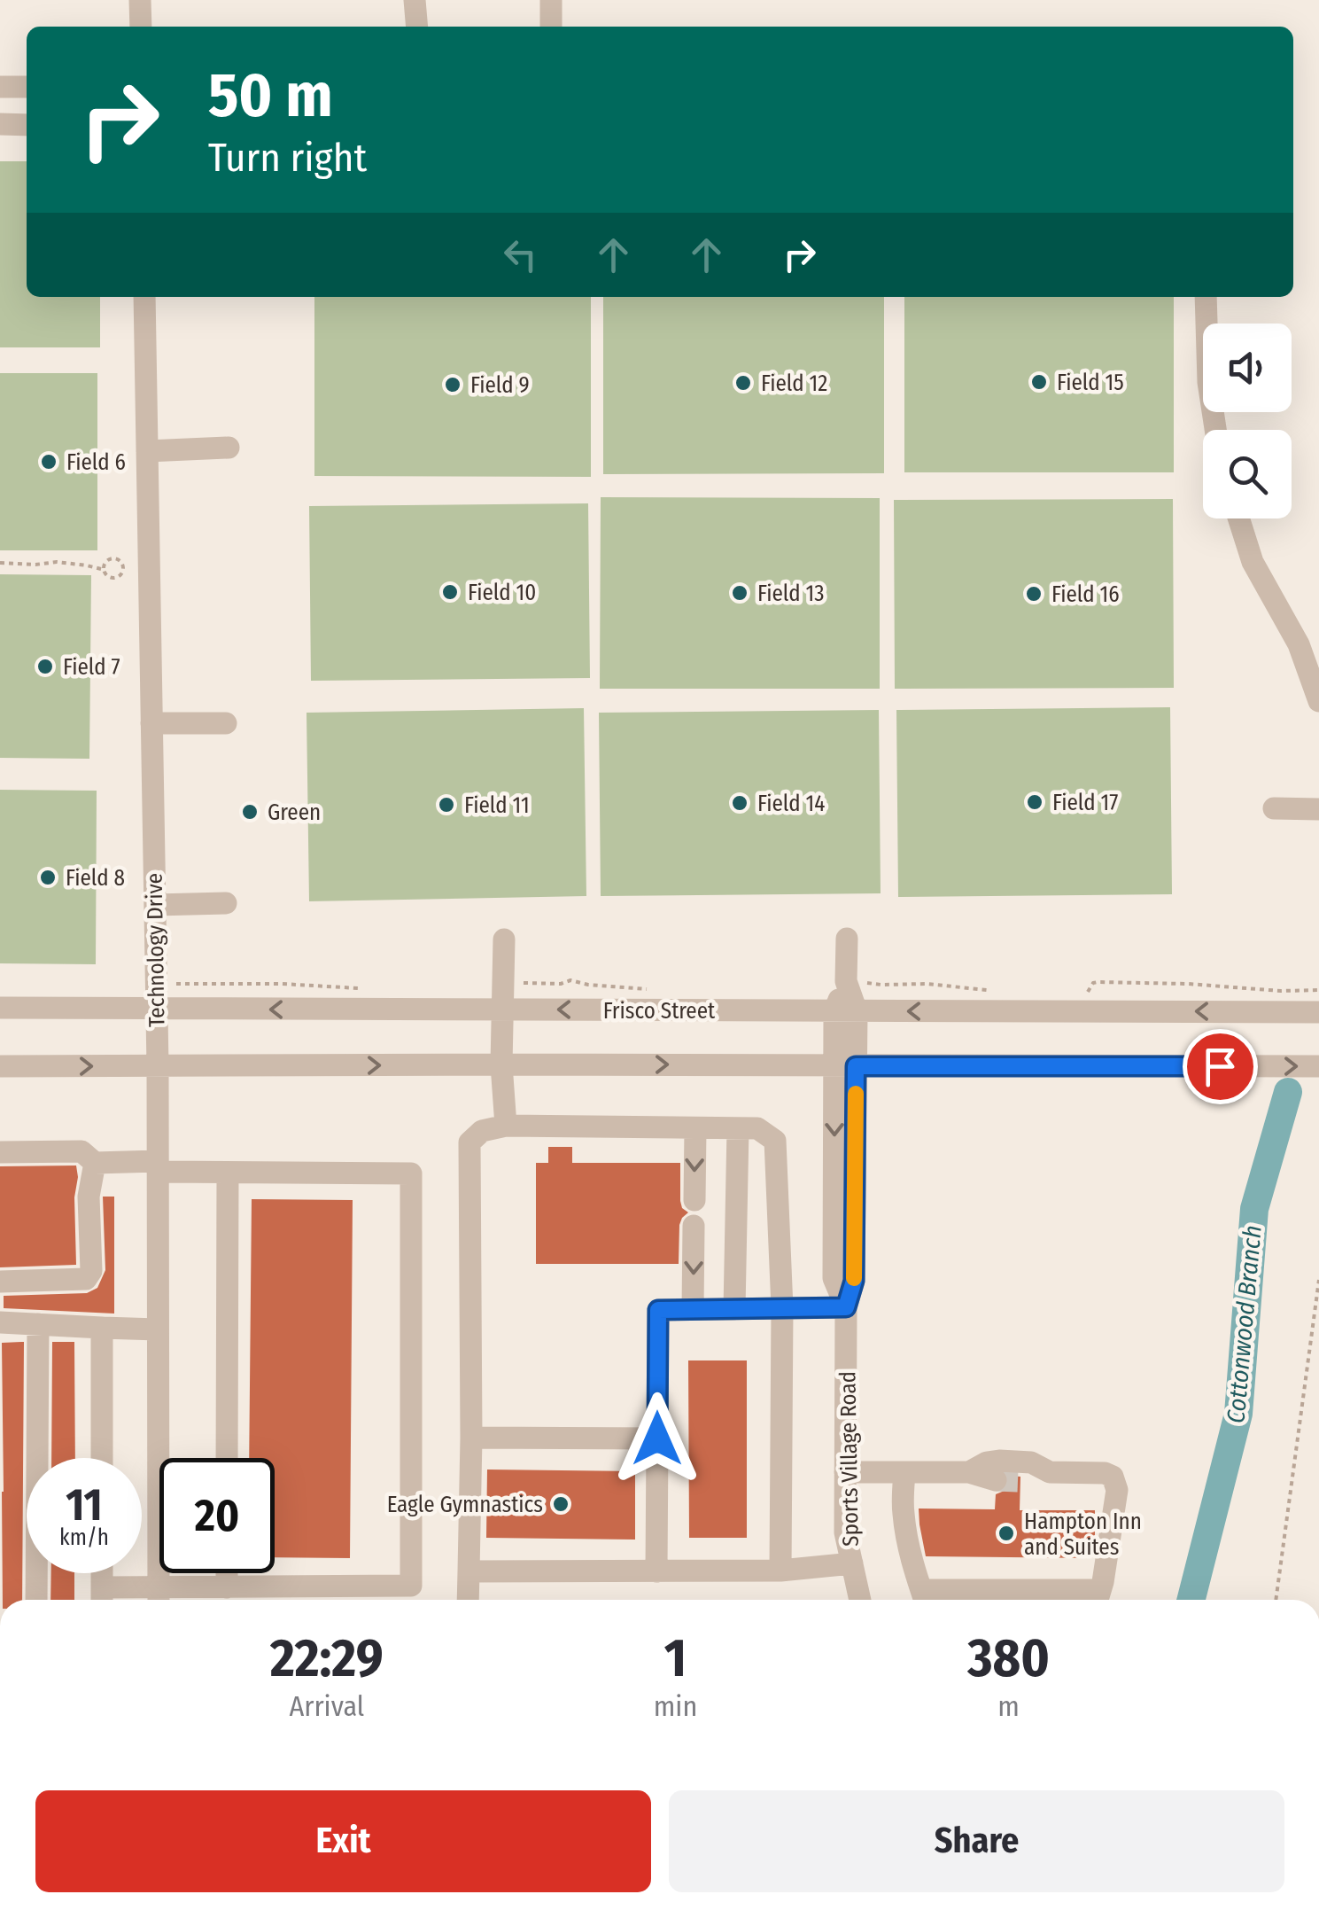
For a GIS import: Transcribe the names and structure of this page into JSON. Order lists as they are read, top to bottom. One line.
{"streets":{"street":["Technology Drive","Frisco Street","Sports Village Road"]},"crossings":[["Technology Drive","Frisco Street"],["Frisco Street","Sports Village Road"]],"water":["Cottonwood Branch"],"places":["Field 15","Field 12","Field 9","Field 6","Field 10","Field 13","Field 16","Field 7","Field 17","Field 14","Field 11","Green","Field 8","Eagle Gymnastics","Hampton Inn and Suites"],"page":{"turn":["50 m","Turn right"],"speed":"11 km/h","limit":"20","eta":["22:29","Arrival","1","min","380","m"],"buttons":["Exit","Share"]}}
